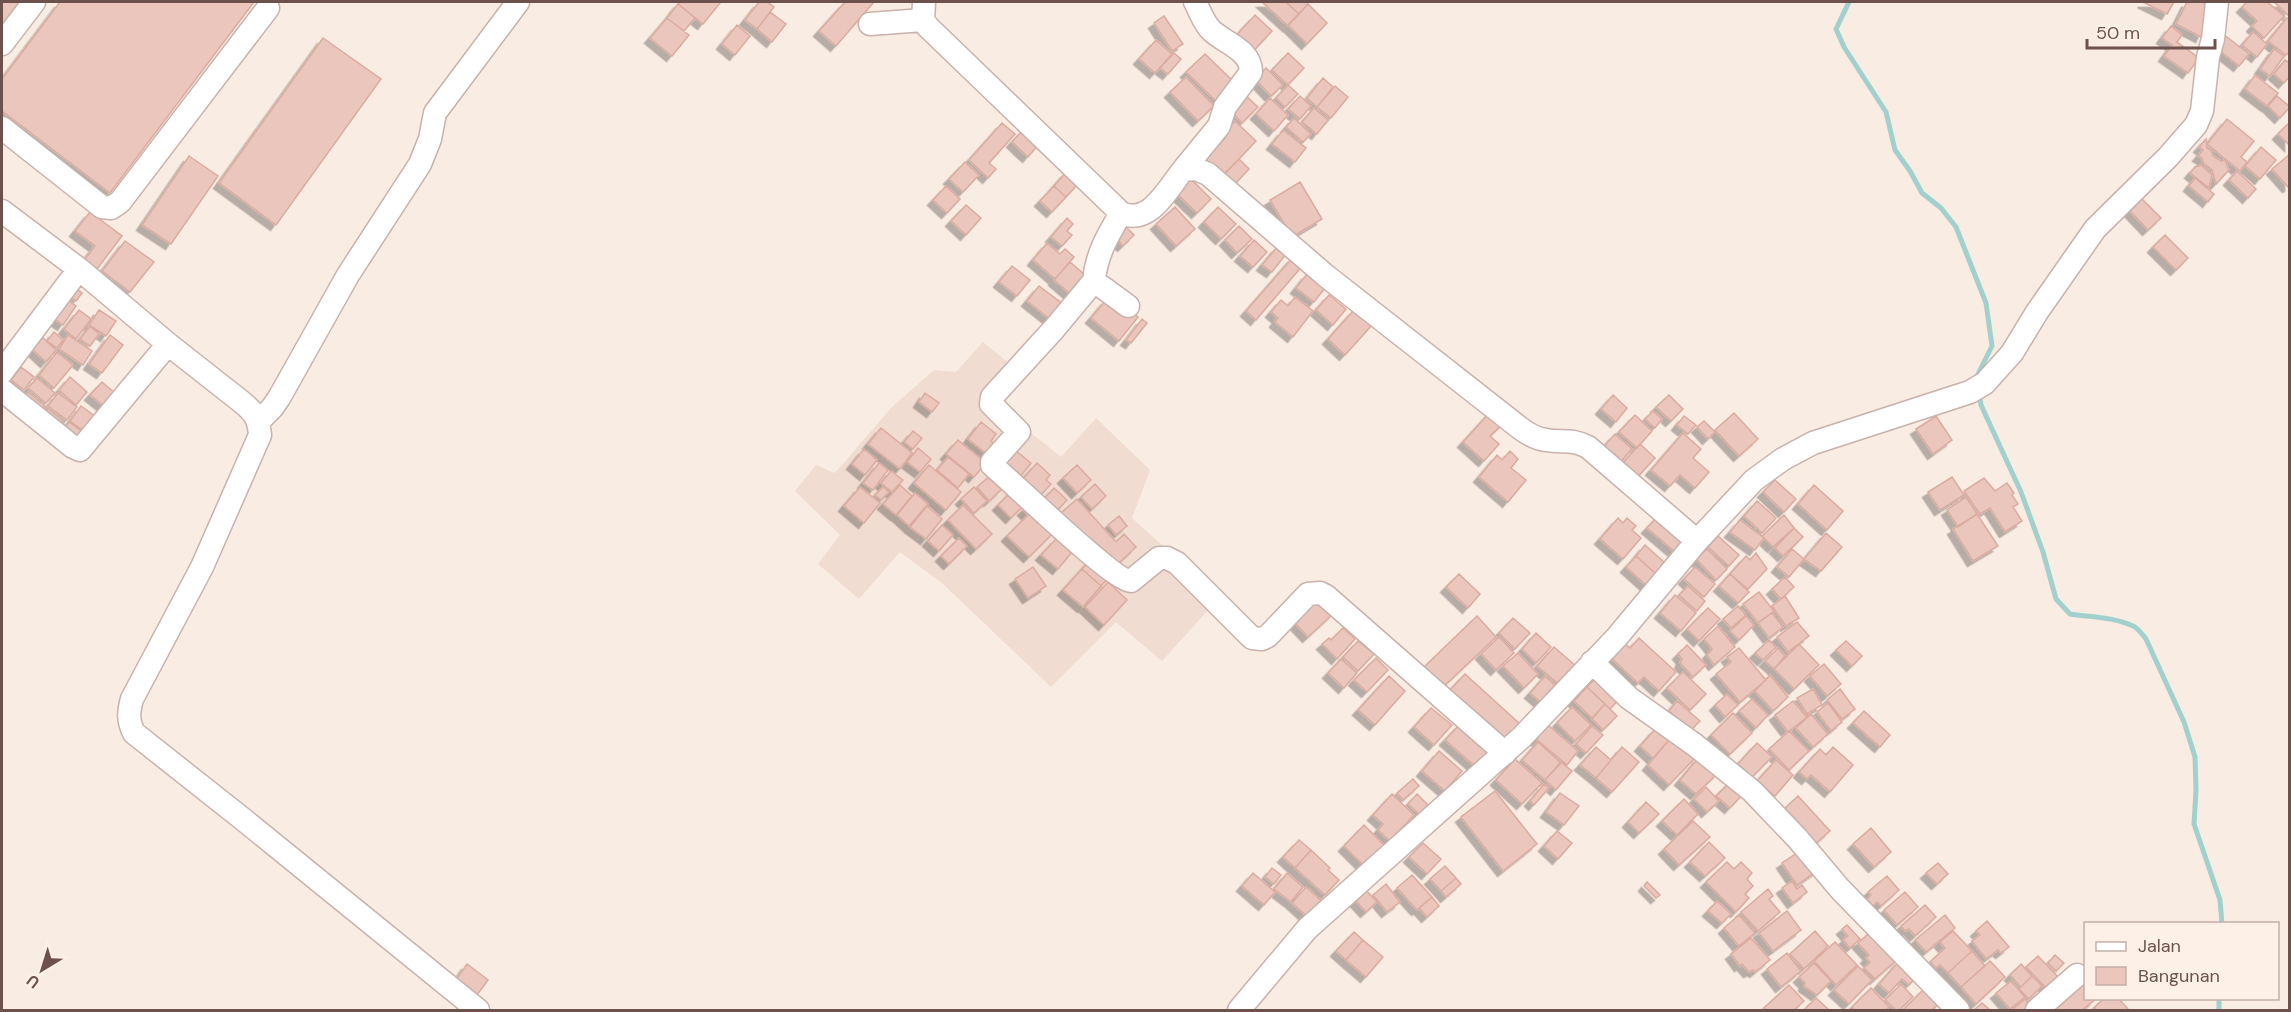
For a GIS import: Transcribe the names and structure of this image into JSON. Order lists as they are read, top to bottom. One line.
{"legend":["Jalan","Bangunan"],"scale_bar":"50 m","north":"bottom left"}
